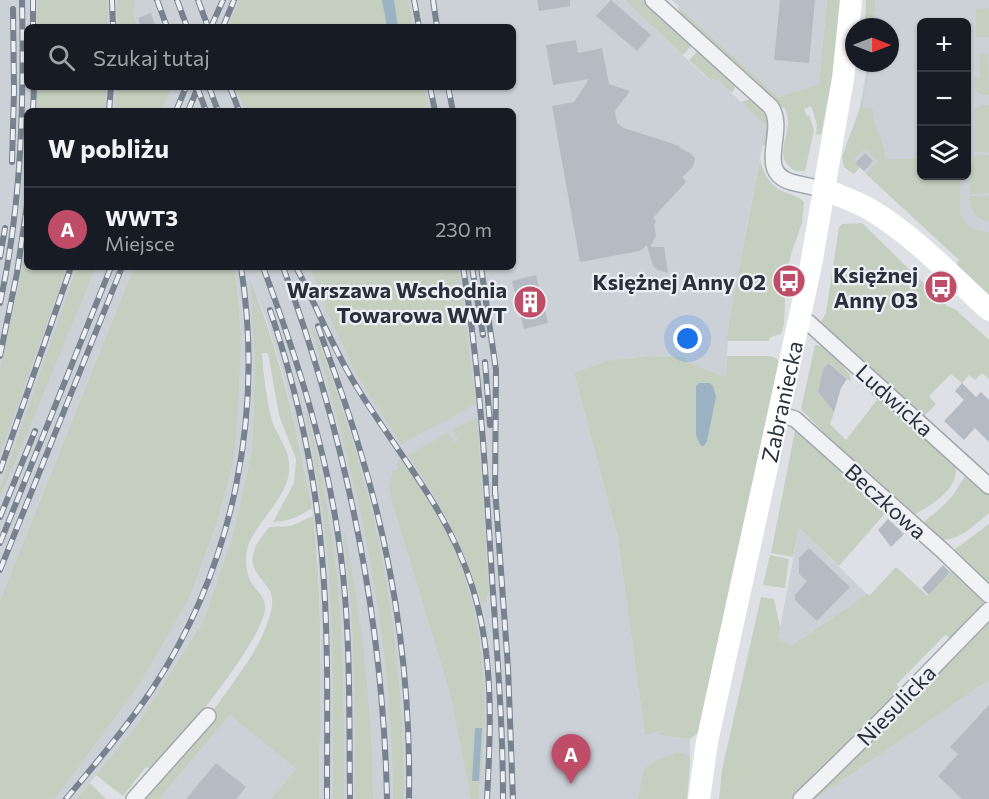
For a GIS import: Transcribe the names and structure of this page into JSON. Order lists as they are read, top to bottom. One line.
{"streets":{"main road":["Zabraniecka"],"street":["Ludwicka","Beczkowa","Niesulicka"]},"crossings":[["Ludwicka","Zabraniecka"],["Zabraniecka","Beczkowa"]],"places":{"bus stop":["Księżnej Anny 02","Księżnej Anny 03"],"building":["Warszawa Wschodnia Towarowa WWT"]},"north":"right","page":{"map_buttons":["+","−"],"search":"Szukaj tutaj","heading":"W pobliżu","list":[{"mark":"A","name":"WWT3","note":"Miejsce","value":"230 m"}],"pins":"A"}}
